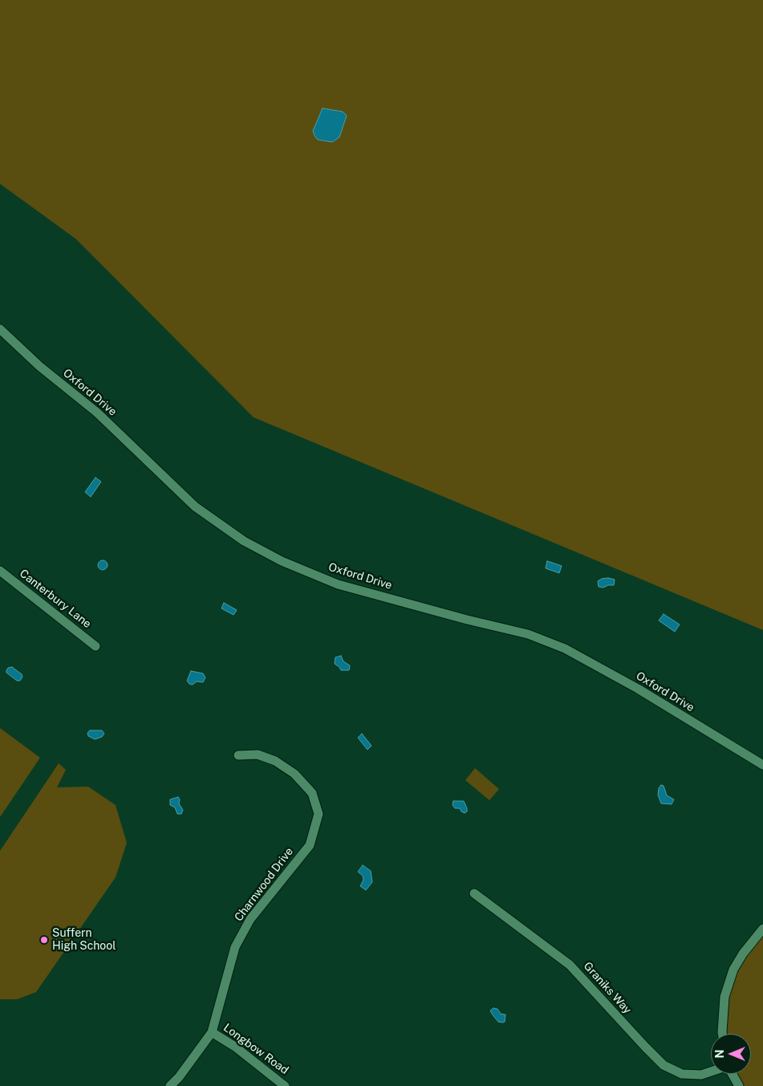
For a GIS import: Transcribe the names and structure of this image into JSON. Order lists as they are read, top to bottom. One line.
{"streets":{"street":["Oxford Drive","Canterbury Lane","Charnwood Drive","Graniks Way","Longbow Road"]},"crossings":[["Charnwood Drive","Longbow Road"]],"places":["Suffern High School"],"north":"left"}
